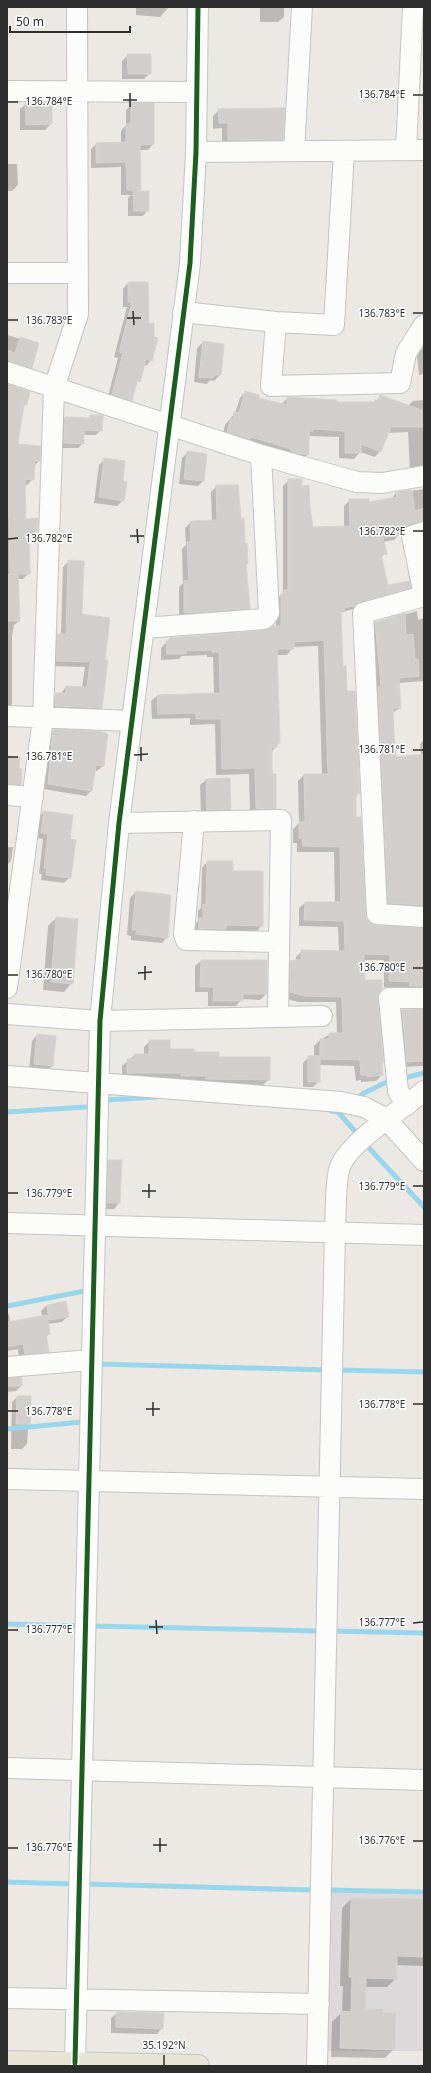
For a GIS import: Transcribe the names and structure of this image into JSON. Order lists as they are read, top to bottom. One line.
{"scale_bar":"50 m","coordinates":["136.784°E","136.783°E","136.782°E","136.781°E","136.780°E","136.779°E","136.778°E","136.777°E","136.776°E","35.192°N"]}
